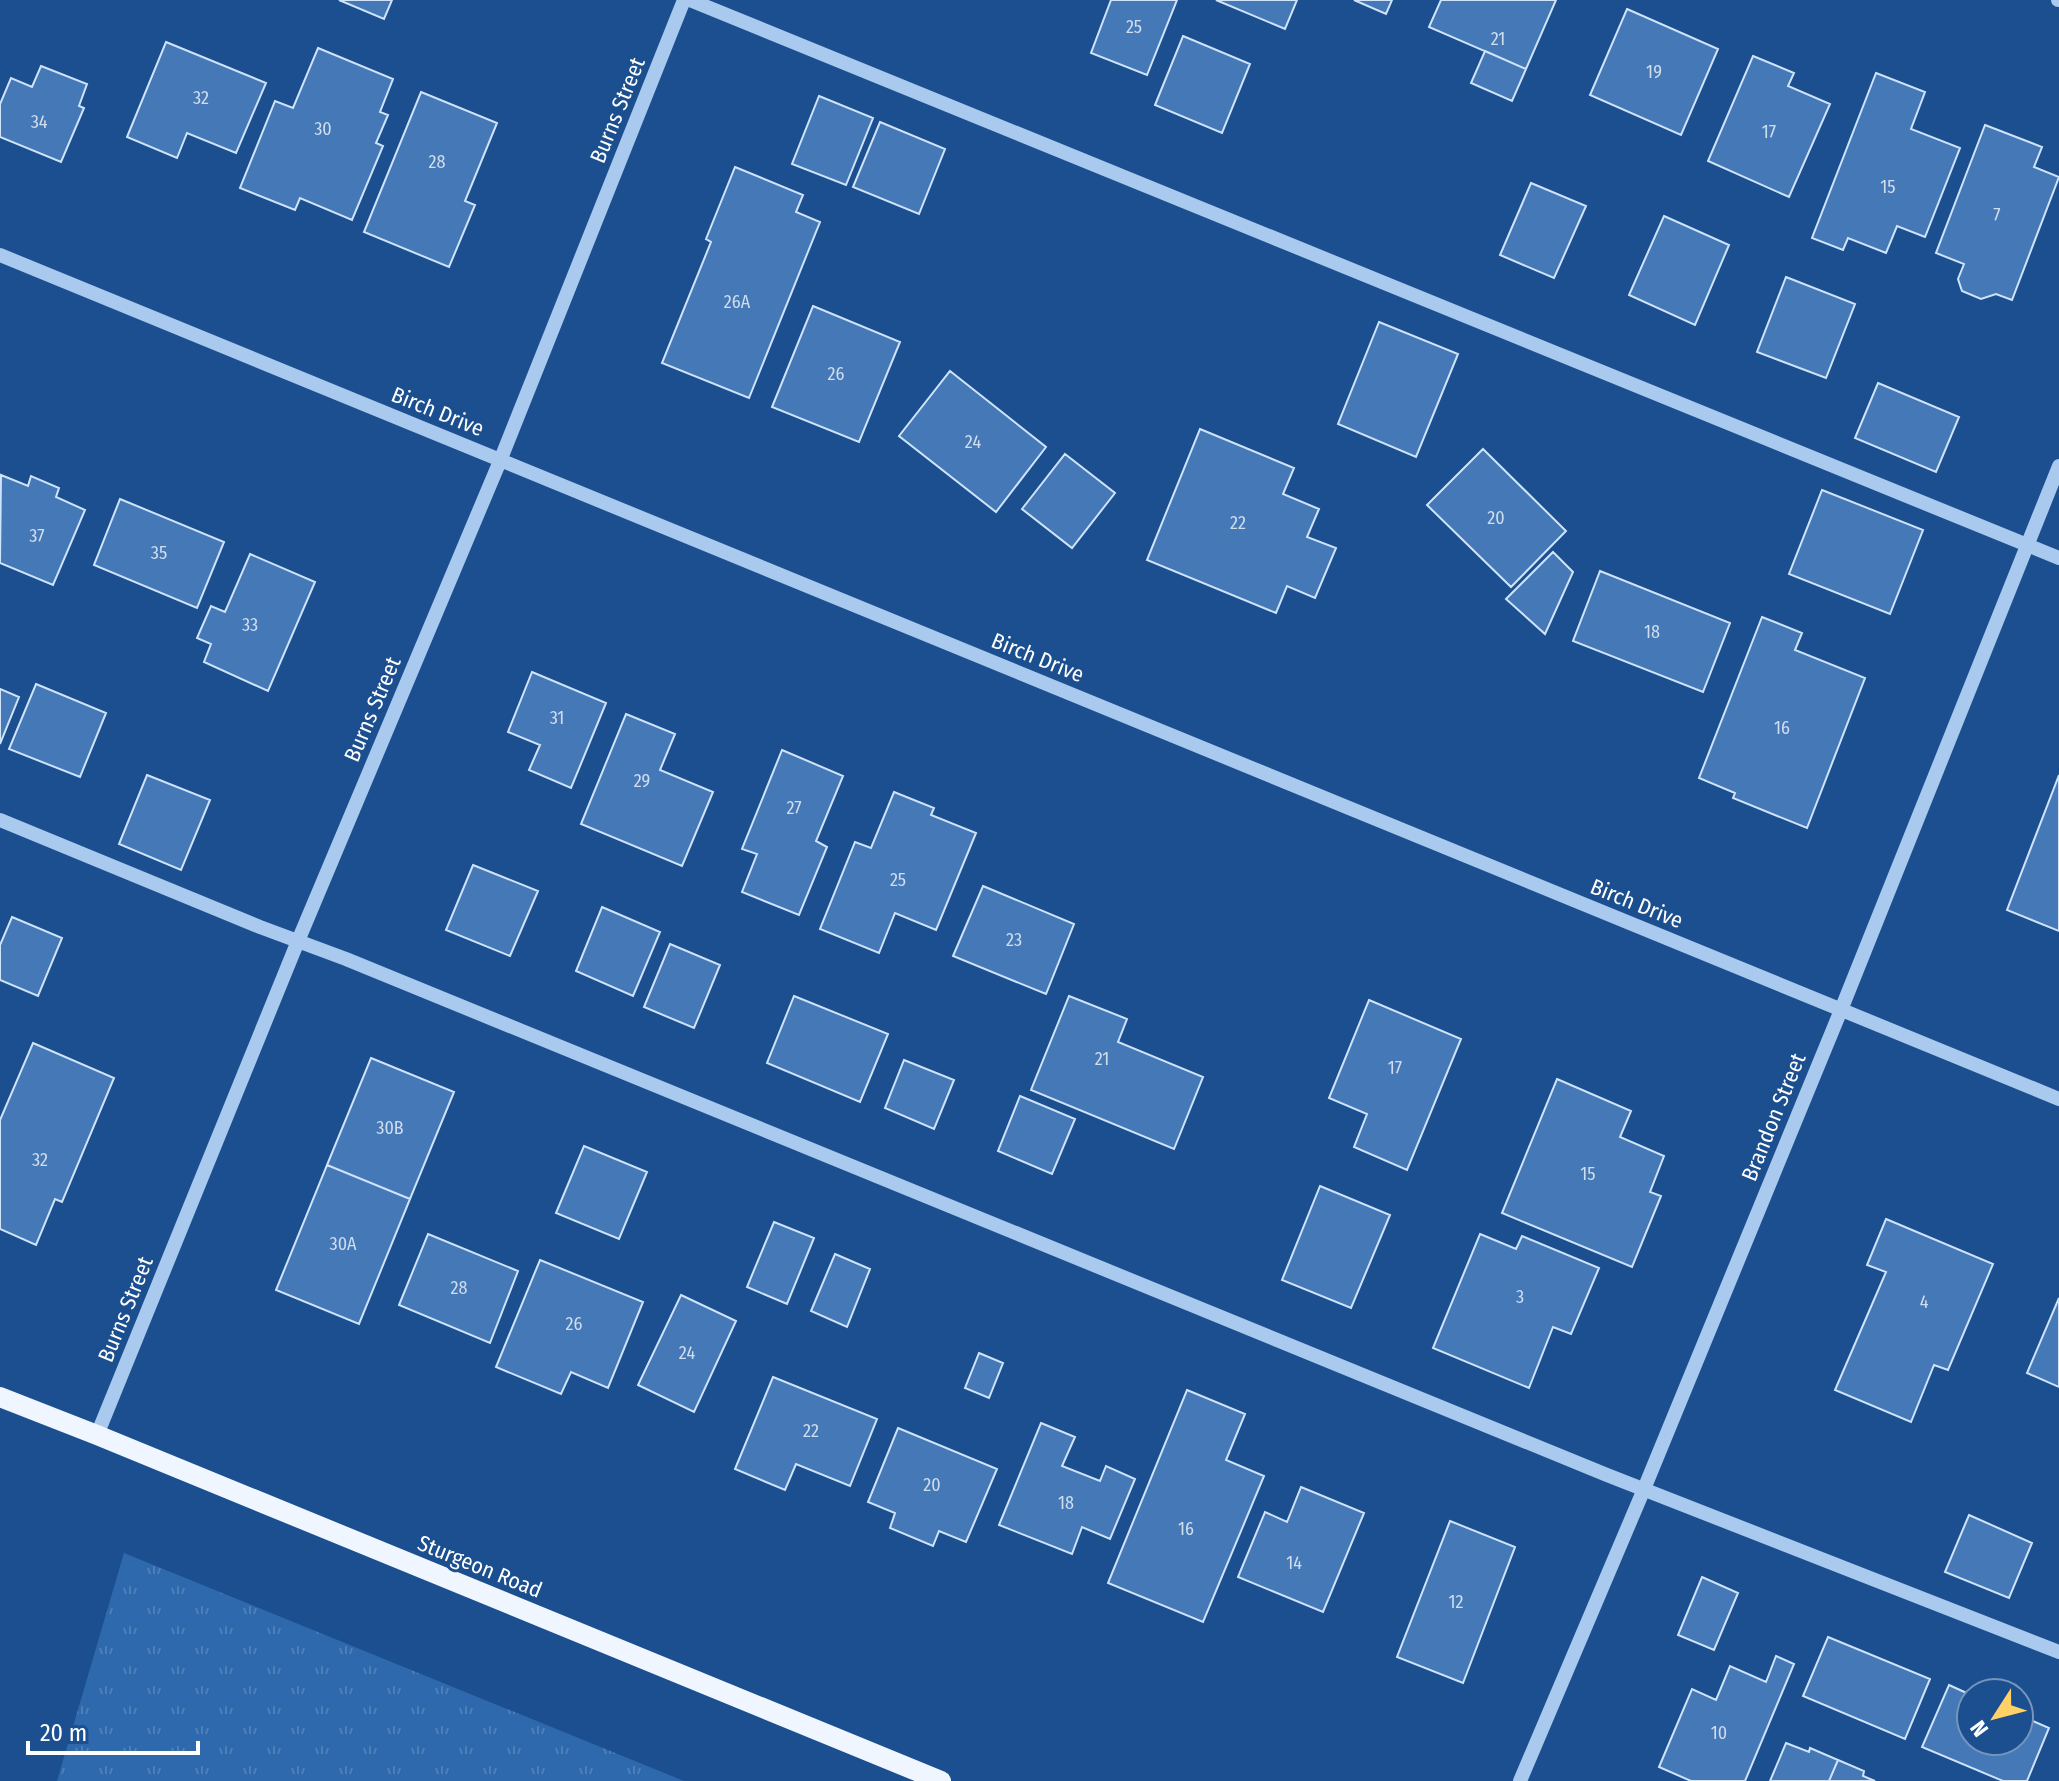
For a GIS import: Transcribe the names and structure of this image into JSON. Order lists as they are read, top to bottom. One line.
{"streets":{"main road":["Sturgeon Road"],"street":["Burns Street","Birch Drive","Brandon Street"]},"crossings":[["Burns Street","Birch Drive"],["Burns Street","Sturgeon Road"],["Birch Drive","Brandon Street"]],"house_numbers":["25","21","19","32","34","30","17","28","15","7","26A","26","24","20","22","37","35","33","18","31","16","29","27","25","23","21","17","30B","32","15","30A","28","3","4","26","24","22","20","18","16","14","12","10"],"scale_bar":"20 m","north":"bottom left"}
